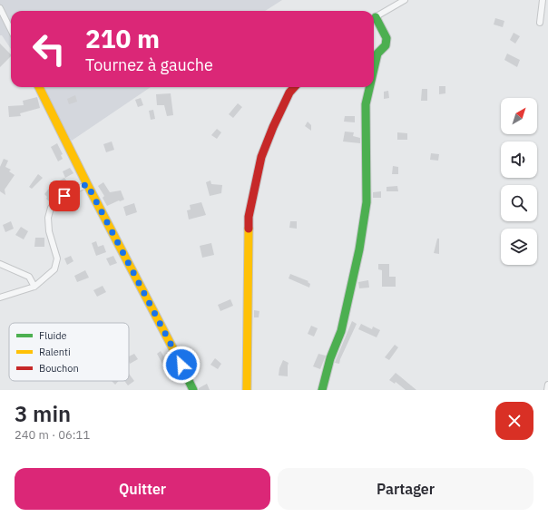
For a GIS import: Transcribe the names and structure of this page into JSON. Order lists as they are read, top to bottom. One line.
{"legend":["Fluide","Ralenti","Bouchon"],"north":"top right","page":{"turn":["210 m","Tournez à gauche"],"heading":["3 min","240 m · 06:11"],"buttons":["Quitter","Partager"]}}
